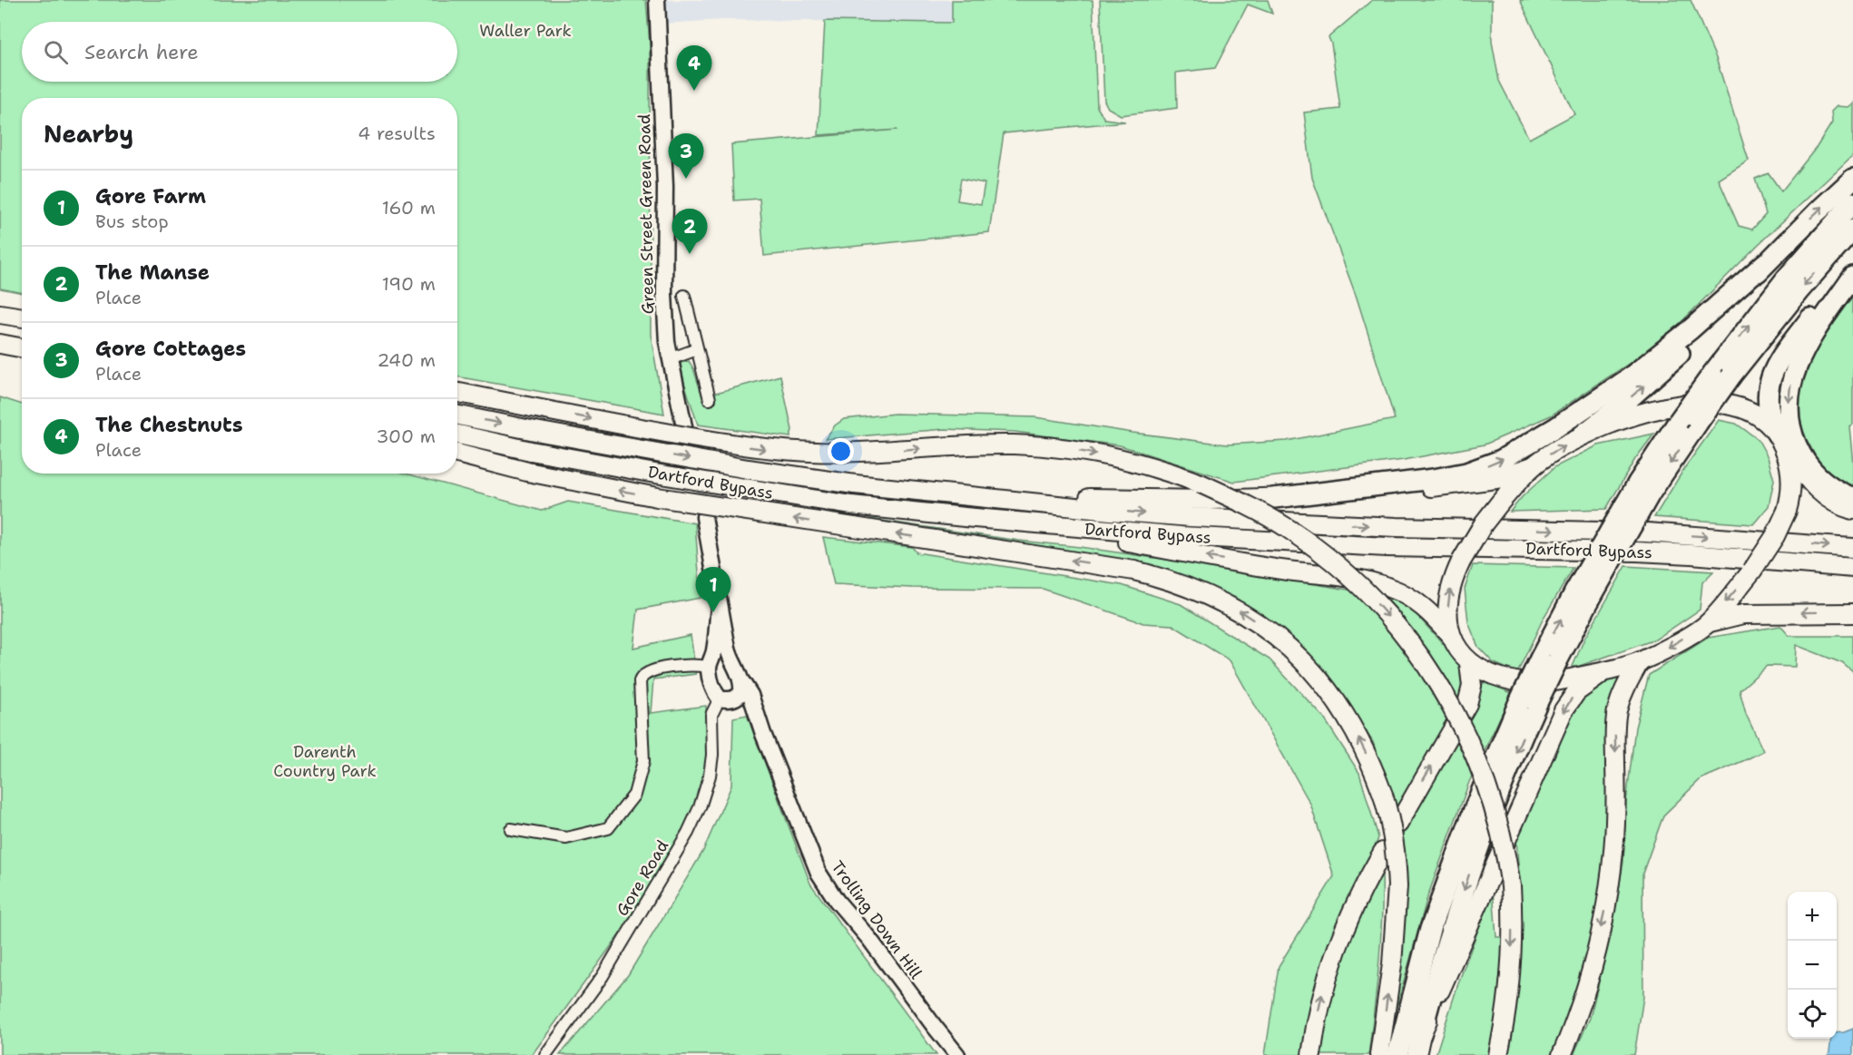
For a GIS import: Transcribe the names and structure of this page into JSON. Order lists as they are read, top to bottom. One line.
{"streets":{"highway":["Dartford Bypass"],"main road":["Green Street Green Road","Trolling Down Hill"],"street":["Gore Road"]},"crossings":[["Gore Road","Trolling Down Hill"]],"parks":["Waller Park","Darenth Country Park"],"page":{"search":"Search here","pins":["4","3","2","1"],"heading":["Nearby","4 results"],"list":[{"mark":"1","name":"Gore Farm","note":"Bus stop","value":"160 m"},{"mark":"2","name":"The Manse","note":"Place","value":"190 m"},{"mark":"3","name":"Gore Cottages","note":"Place","value":"240 m"},{"mark":"4","name":"The Chestnuts","note":"Place","value":"300 m"}],"map_buttons":["+","−"]}}
